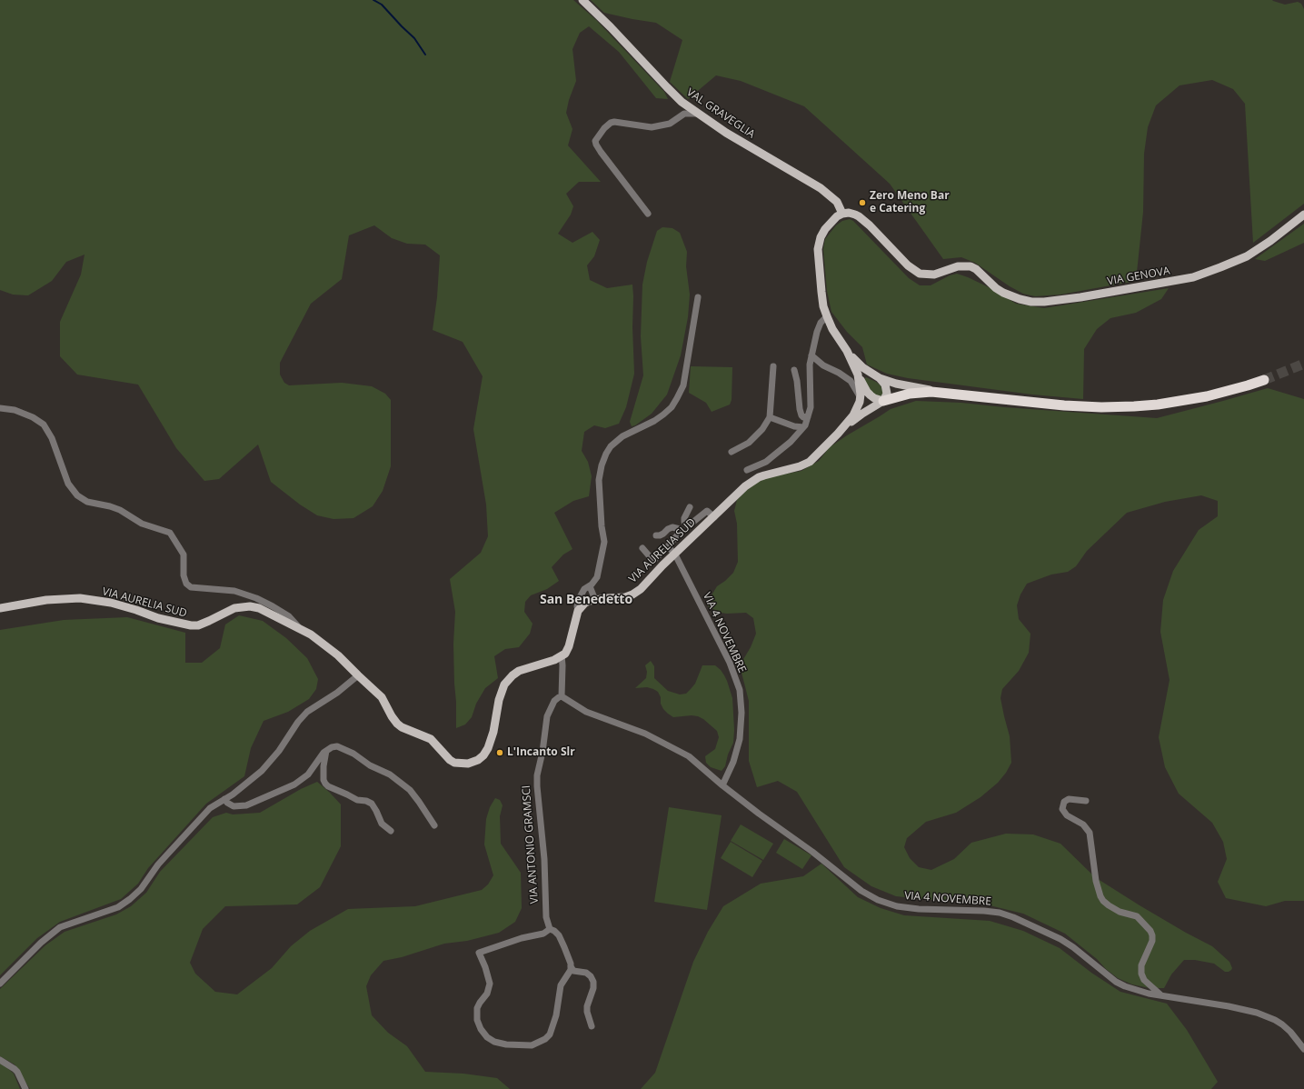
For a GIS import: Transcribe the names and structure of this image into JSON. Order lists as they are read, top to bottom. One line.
{"streets":{"main road":["VAL GRAVEGLIA","VIA GENOVA","VIA AURELIA SUD"],"street":["VIA 4 NOVEMBRE","VIA ANTONIO GRAMSCI"]},"crossings":[["VAL GRAVEGLIA","VIA GENOVA"],["VAL GRAVEGLIA","VIA AURELIA SUD"],["VIA GENOVA","VIA AURELIA SUD"],["VIA AURELIA SUD","VIA 4 NOVEMBRE"],["VIA 4 NOVEMBRE","VIA ANTONIO GRAMSCI"]],"districts":["San Benedetto"],"places":["Zero Meno Bar e Catering","L'Incanto Slr"]}
